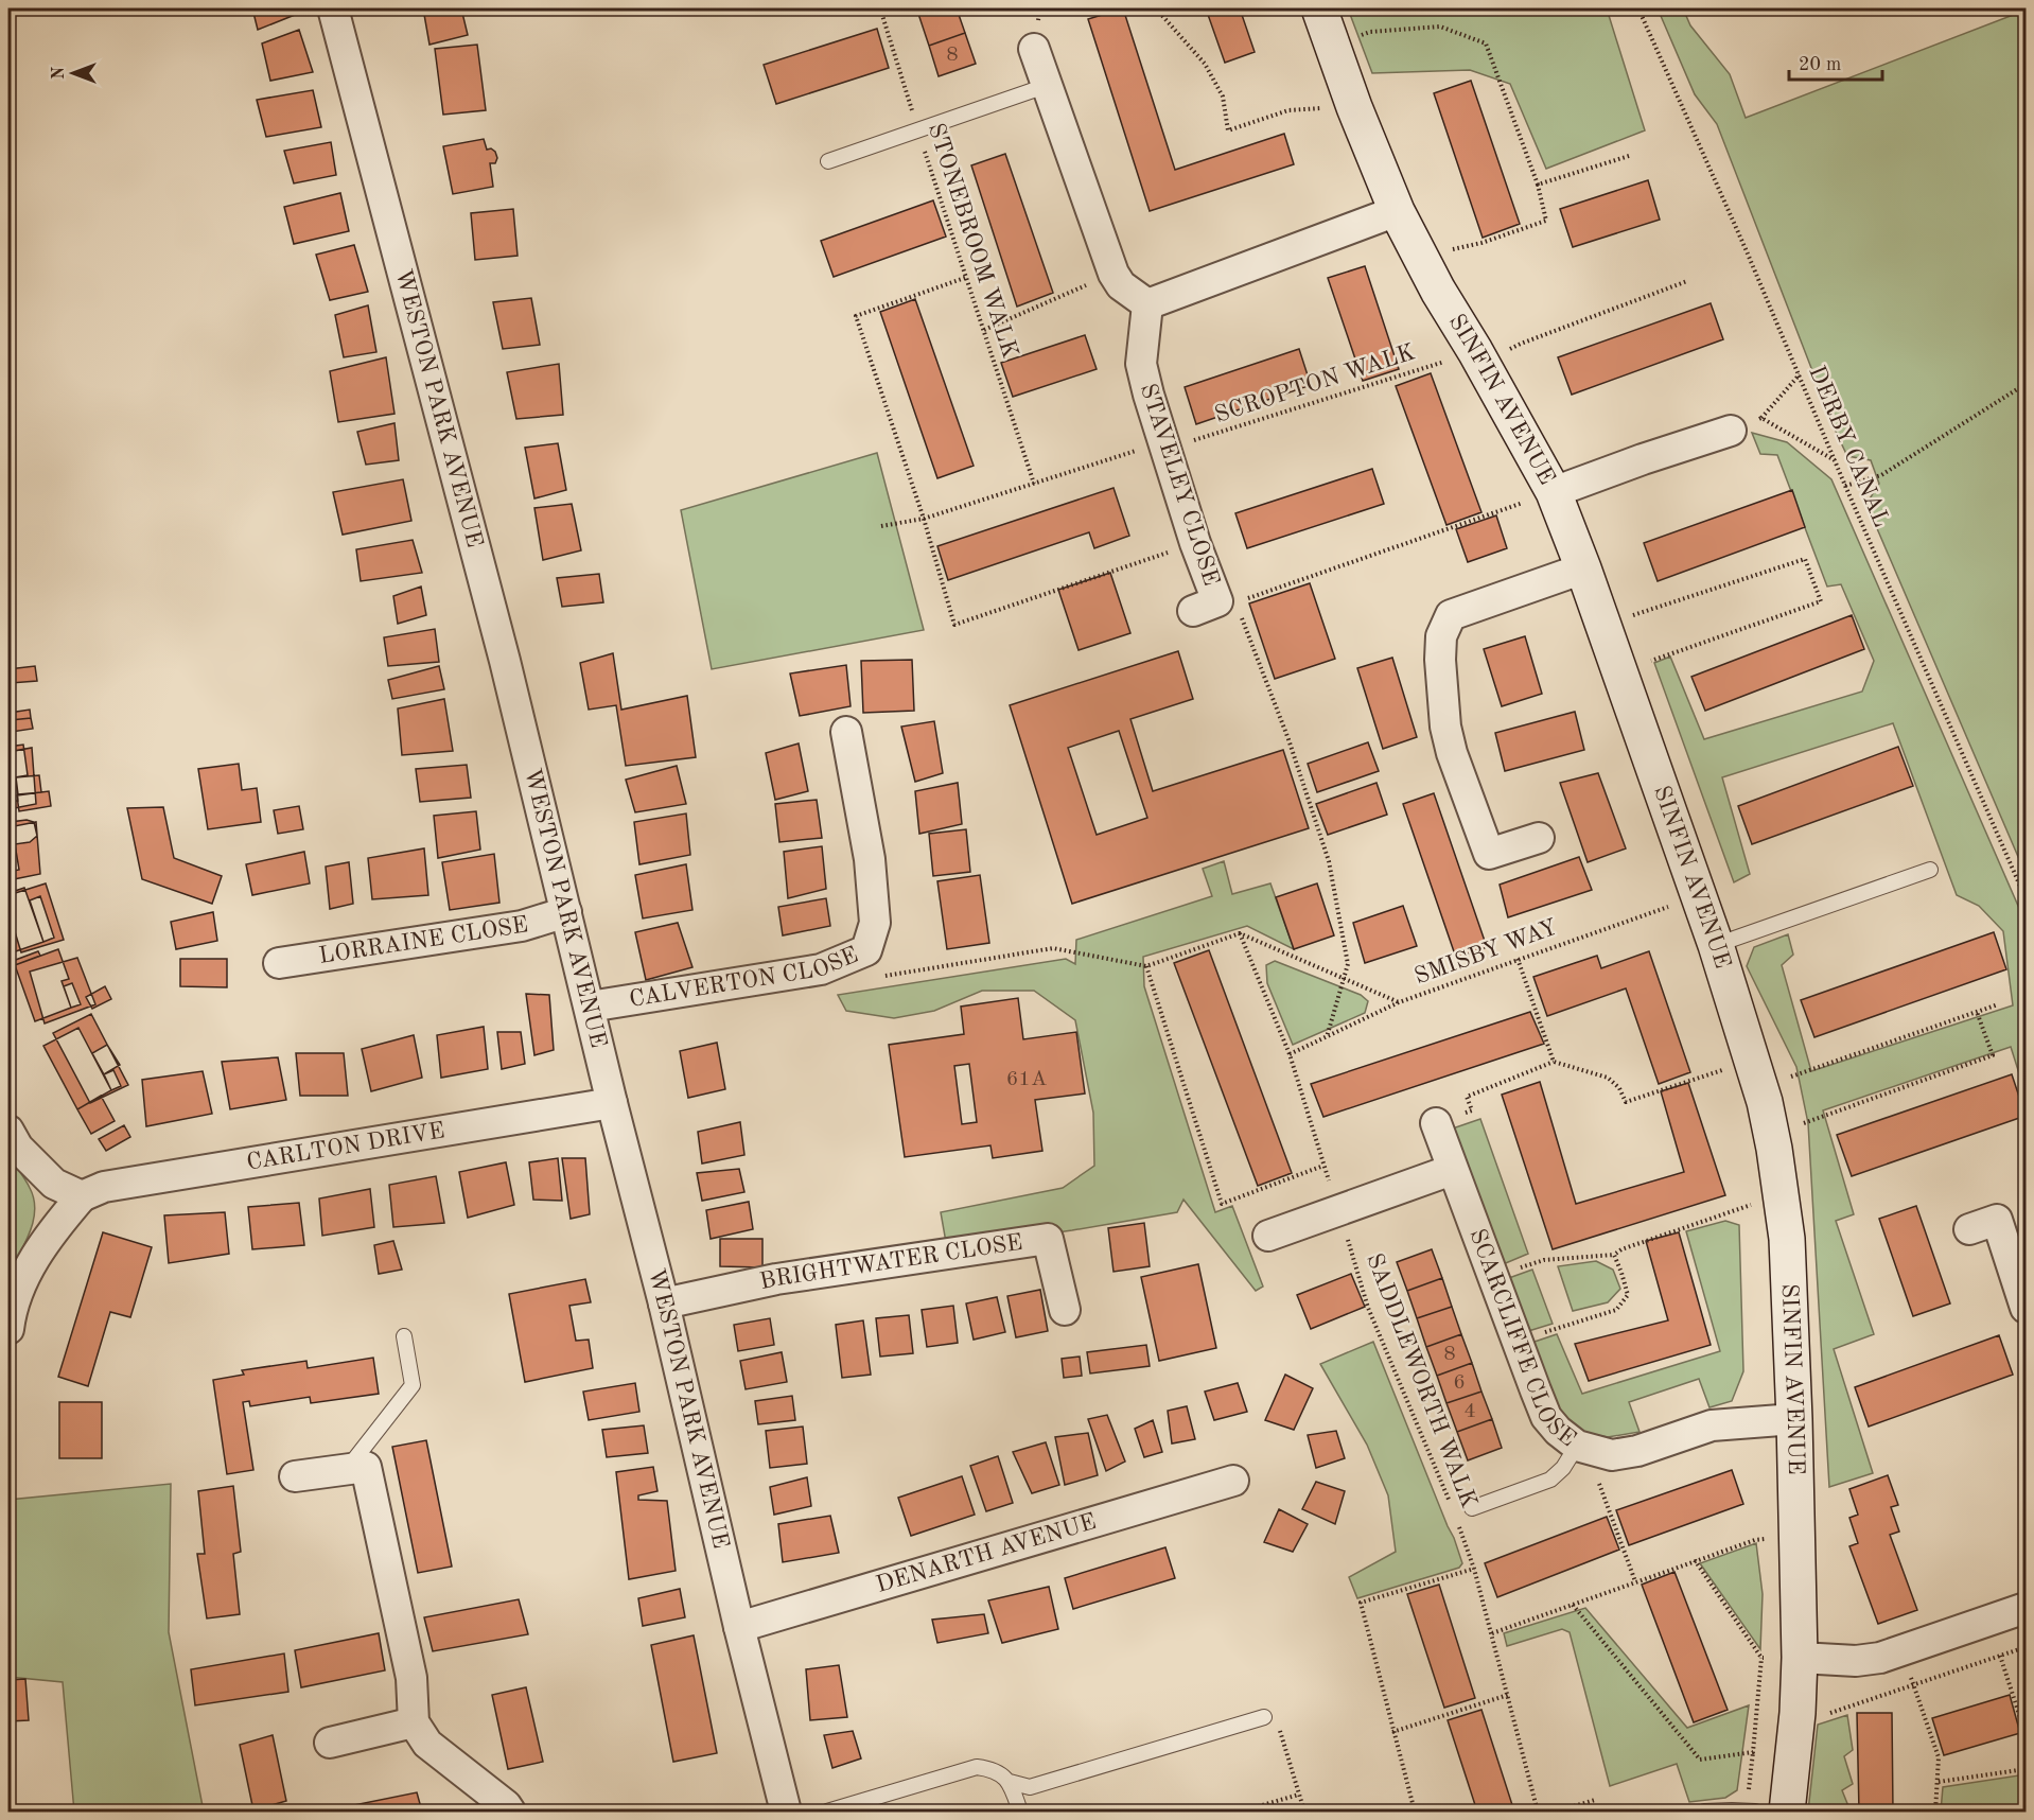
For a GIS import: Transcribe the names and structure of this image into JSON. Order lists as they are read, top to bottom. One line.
{"streets":{"street":["SINFIN AVENUE","WESTON PARK AVENUE","STAVELEY CLOSE","LORRAINE CLOSE","CALVERTON CLOSE","CARLTON DRIVE","BRIGHTWATER CLOSE","SCARCLIFFE CLOSE","DENARTH AVENUE"],"path":["STONEBROOM WALK","SCROPTON WALK","DERBY CANAL","SMISBY WAY","SADDLEWORTH WALK"]},"crossings":[["STONEBROOM WALK","SCROPTON WALK"],["SCROPTON WALK","SINFIN AVENUE"],["SCROPTON WALK","STAVELEY CLOSE"],["SINFIN AVENUE","SMISBY WAY"],["SINFIN AVENUE","SCARCLIFFE CLOSE"],["WESTON PARK AVENUE","LORRAINE CLOSE"],["WESTON PARK AVENUE","CALVERTON CLOSE"],["WESTON PARK AVENUE","CARLTON DRIVE"],["WESTON PARK AVENUE","BRIGHTWATER CLOSE"],["WESTON PARK AVENUE","DENARTH AVENUE"],["SMISBY WAY","SADDLEWORTH WALK"]],"house_numbers":["8","61A","8","6","4"],"scale_bar":"20 m","north":"left"}
